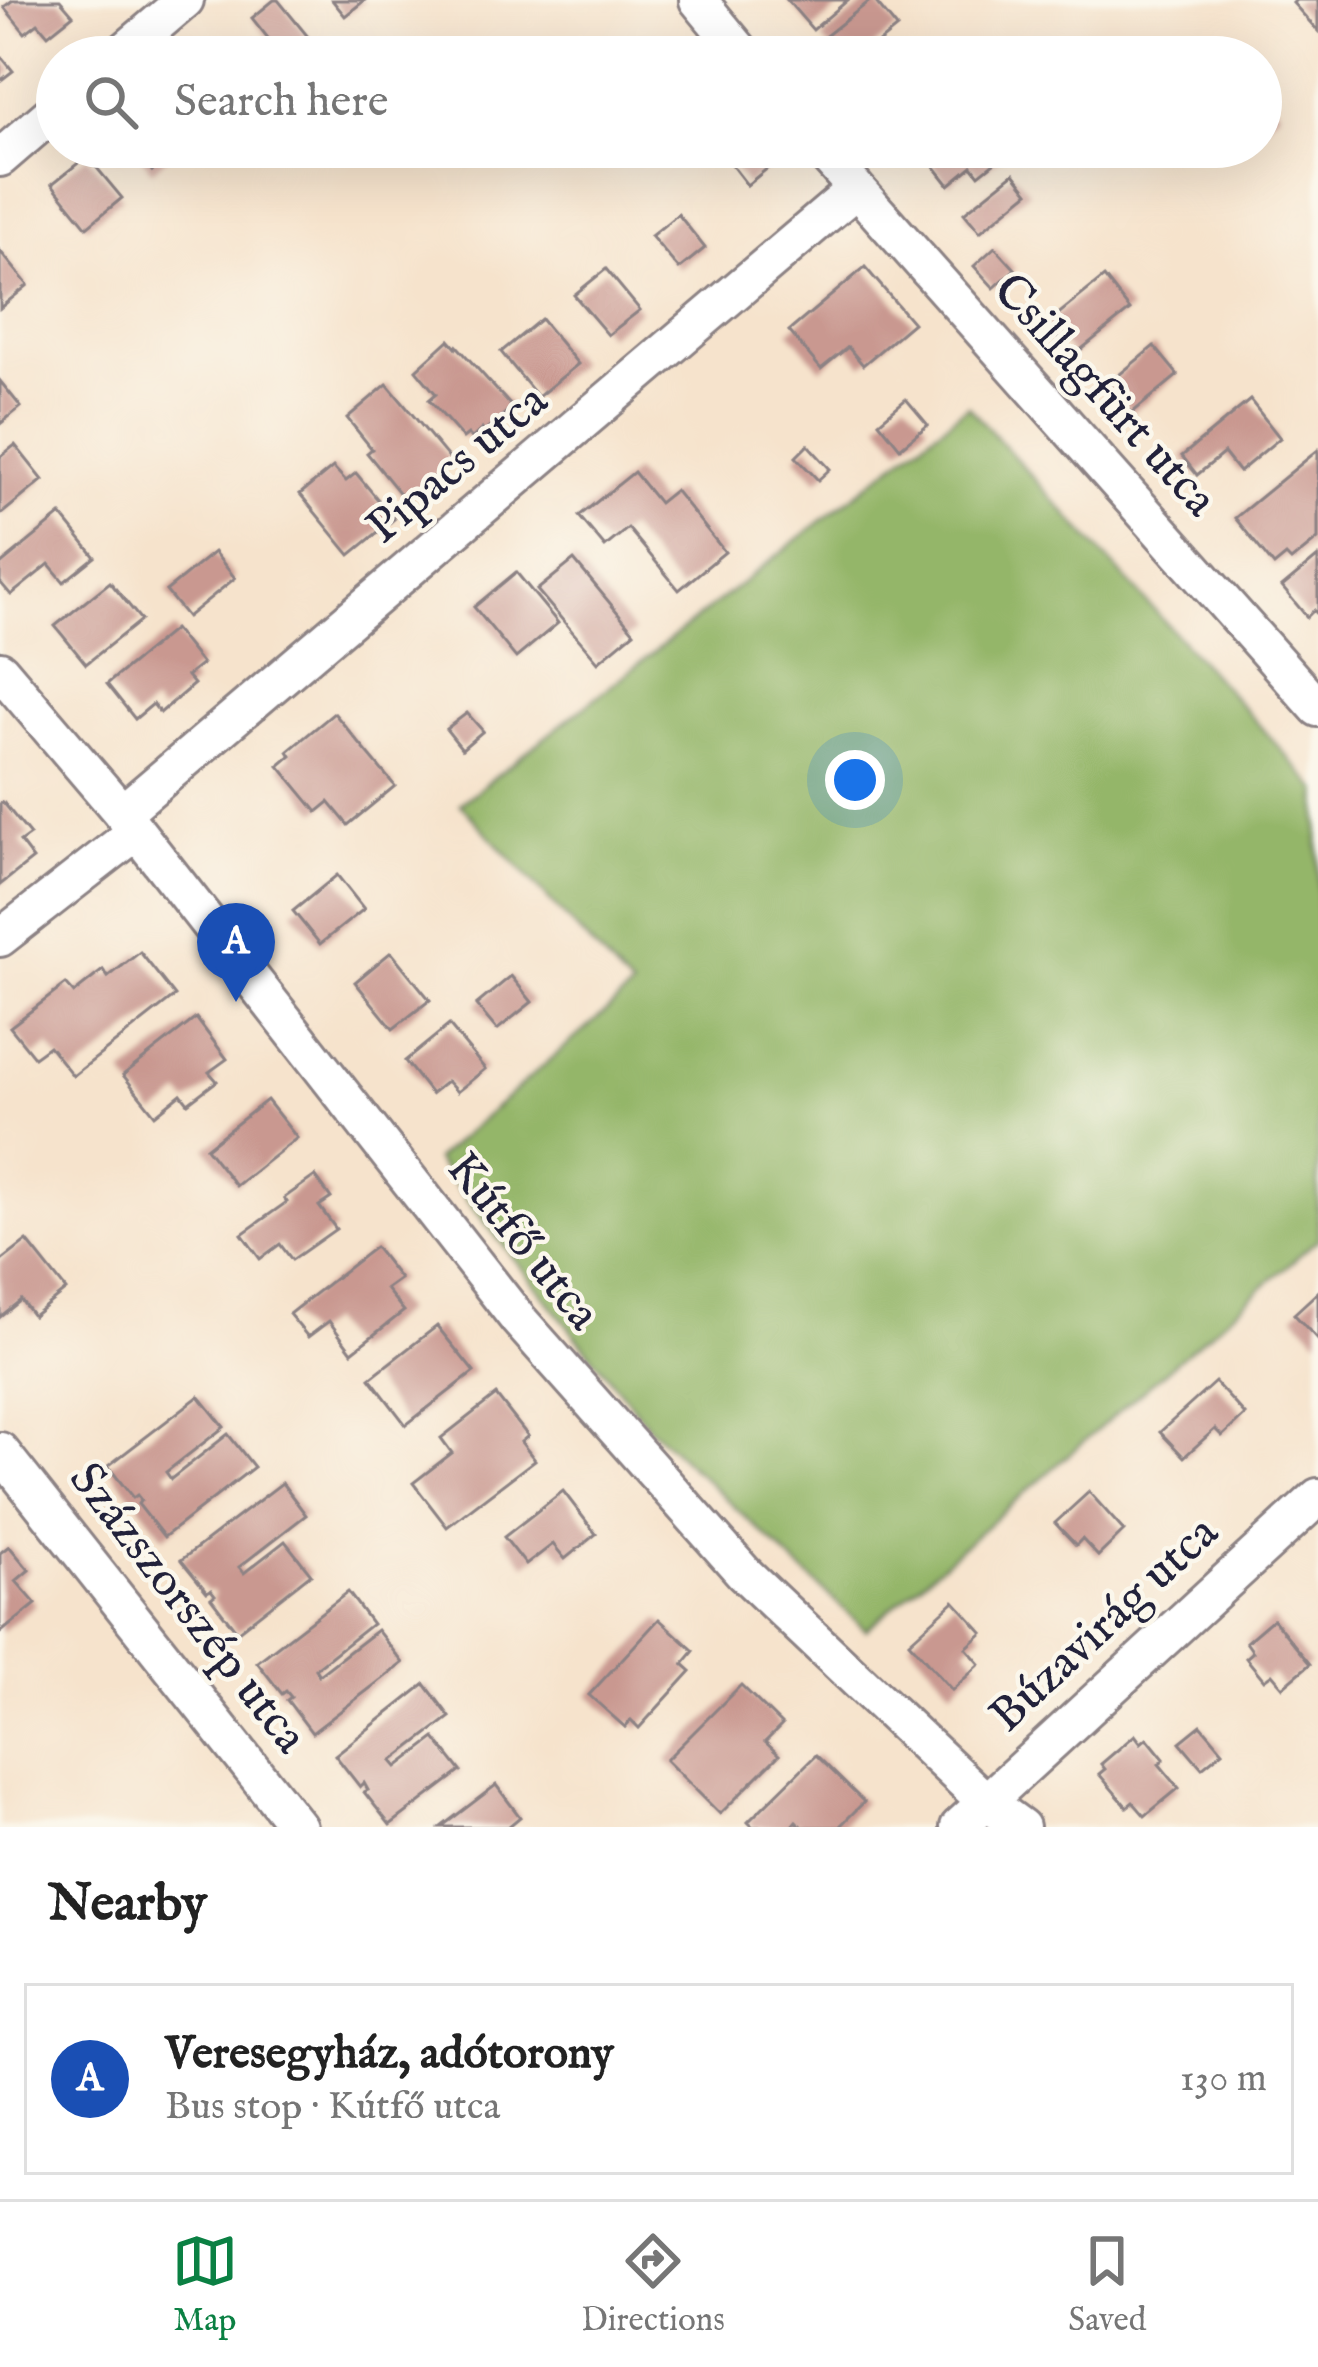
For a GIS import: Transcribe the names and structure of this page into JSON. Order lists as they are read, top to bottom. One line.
{"streets":{"street":["Csillagfürt utca","Pipacs utca","Kútfő utca","Százszorszép utca","Búzavirág utca"]},"crossings":[["Csillagfürt utca","Pipacs utca"],["Pipacs utca","Kútfő utca"],["Kútfő utca","Búzavirág utca"]],"page":{"search":"Search here","pins":"A","heading":"Nearby","list":[{"mark":"A","name":"Veresegyház, adótorony","note":"Bus stop · Kútfő utca","value":"130 m"}],"nav":["Map","Directions","Saved"]}}
